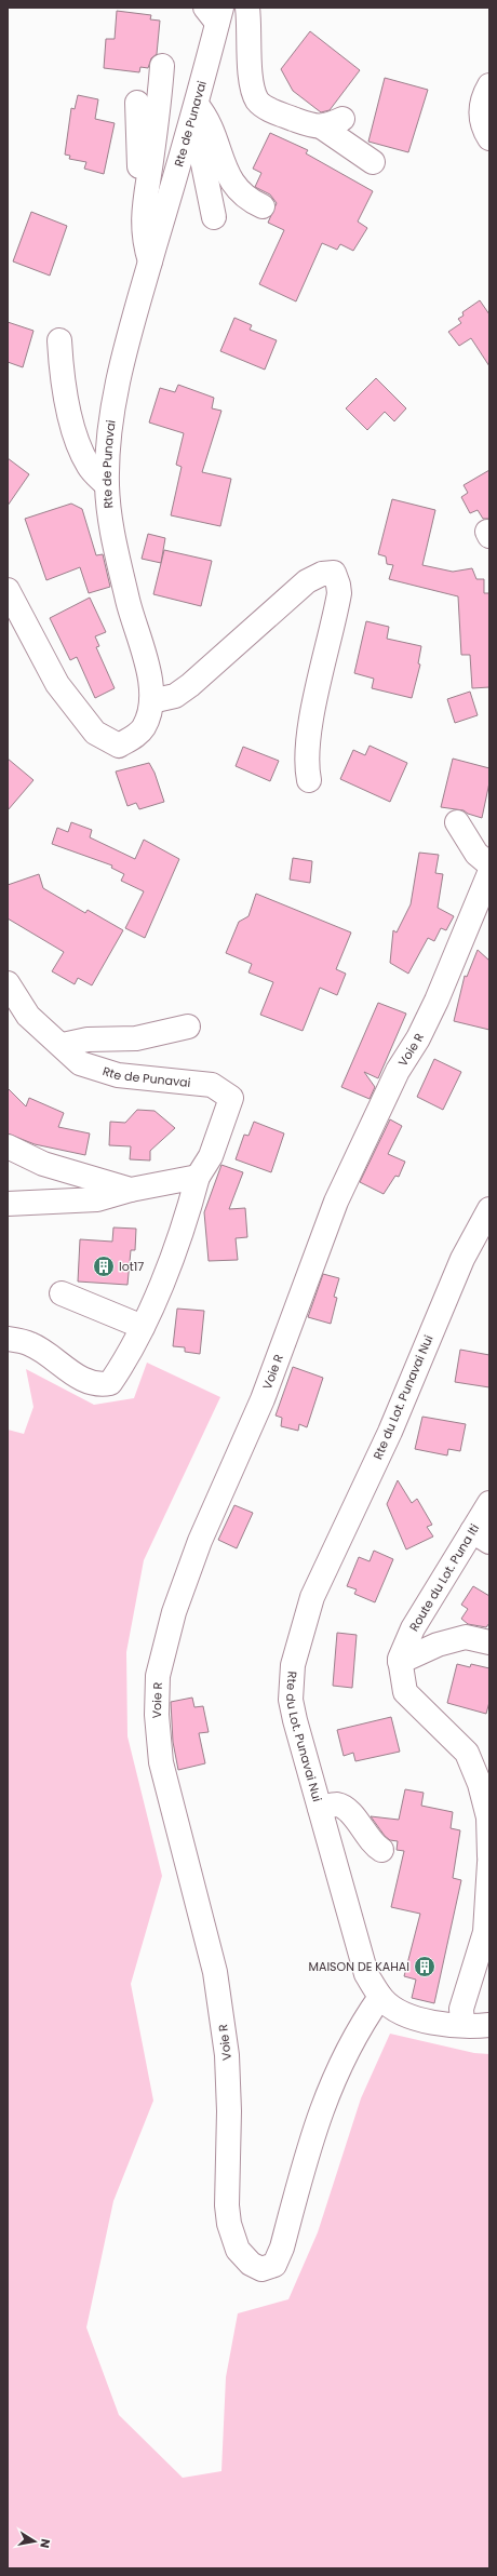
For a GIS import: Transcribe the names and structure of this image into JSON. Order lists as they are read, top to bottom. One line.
{"streets":{"street":["Rte de Punavai","Voie R","Rte du Lot. Punavai Nui","Route du Lot. Puna Iti"]},"crossings":[["Voie R","Rte du Lot. Punavai Nui"]],"places":{"building":["lot17","MAISON DE KAHAI"]},"north":"right"}
